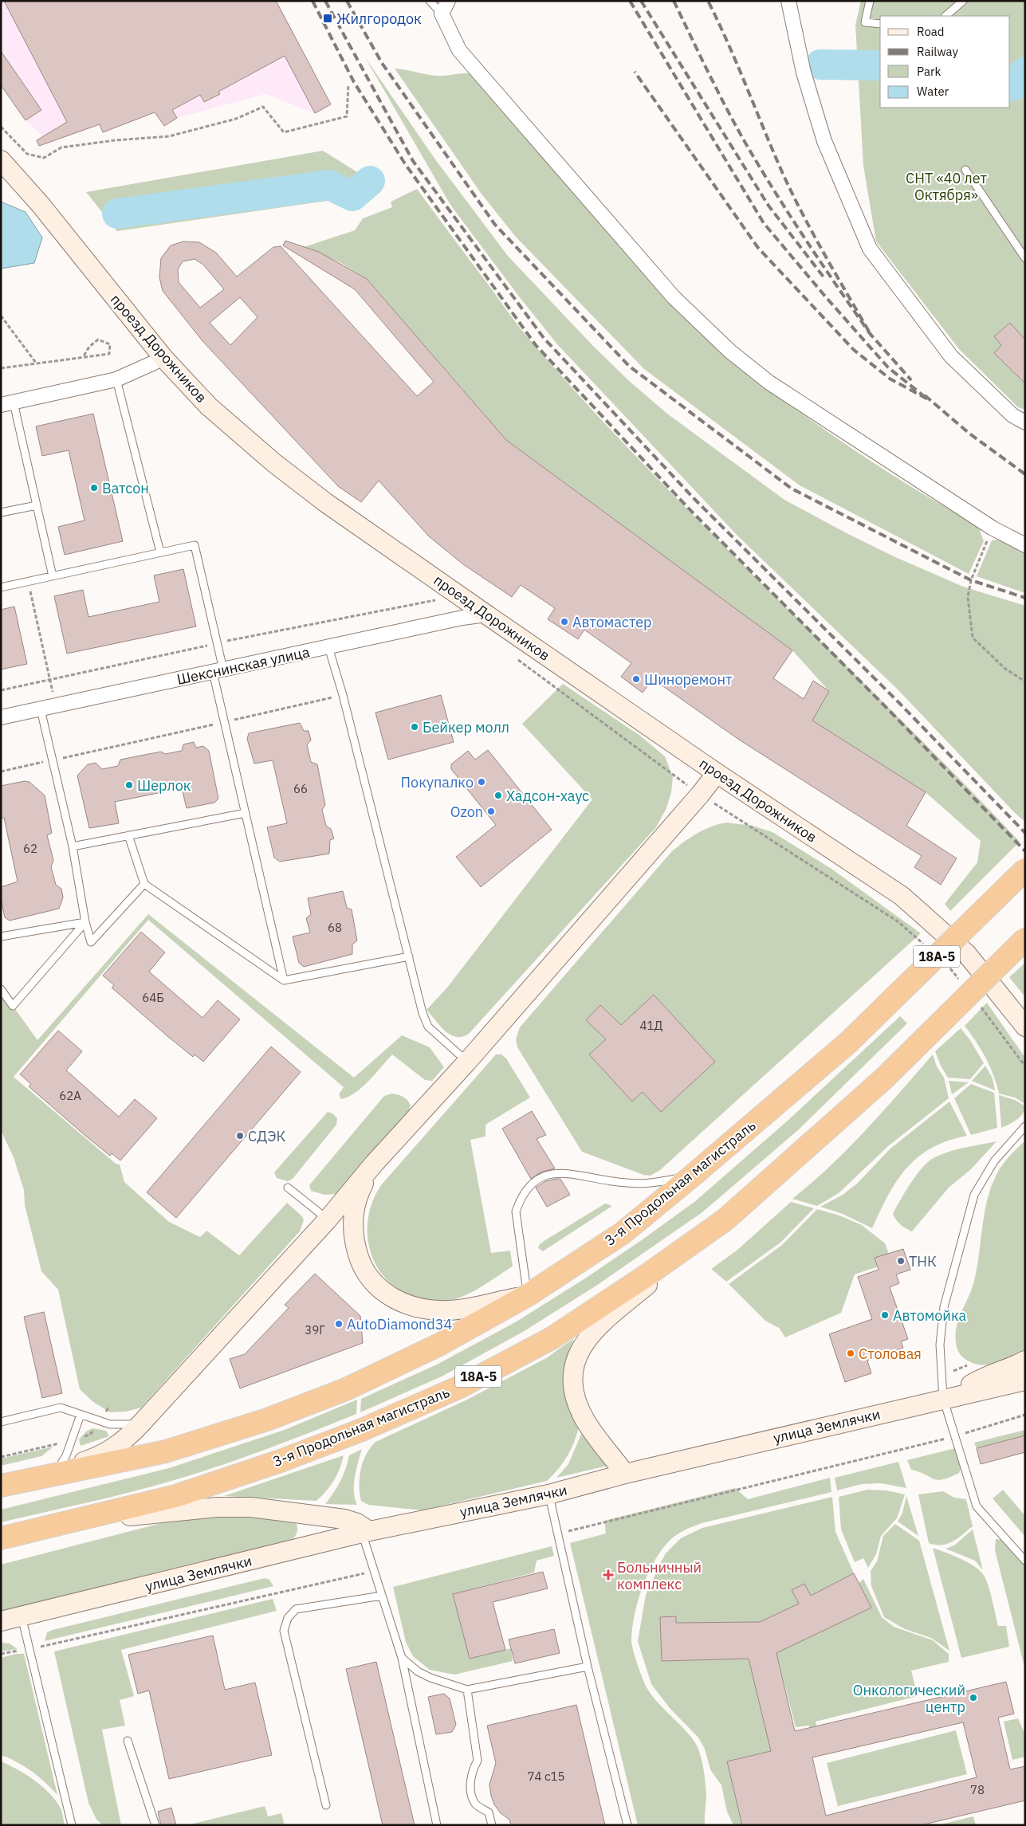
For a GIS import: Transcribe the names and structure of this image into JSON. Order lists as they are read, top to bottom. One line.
{"streets":{"highway":["18А-5","3-я Продольная магистраль"],"main road":["проезд Дорожников","улица Землячки"],"street":["Шекснинская улица"]},"crossings":[["проезд Дорожников","Шекснинская улица"]],"parks":["СНТ «40 лет Октября»"],"places":{"transit":["Жилгородок"],"other":["Ватсон","Автомастер","Шиноремонт","Бейкер молл","Покупалко","Шерлок","Хадсон-хаус","Ozon","СДЭК","ТНК","Автомойка","AutoDiamond34","Столовая","Онкологический центр"],"health":["Больничный комплекс"]},"house_numbers":["66","62","68","64Б","41Д","62А","39Г","74 с15","78"],"legend":["Road","Railway","Park","Water"]}
